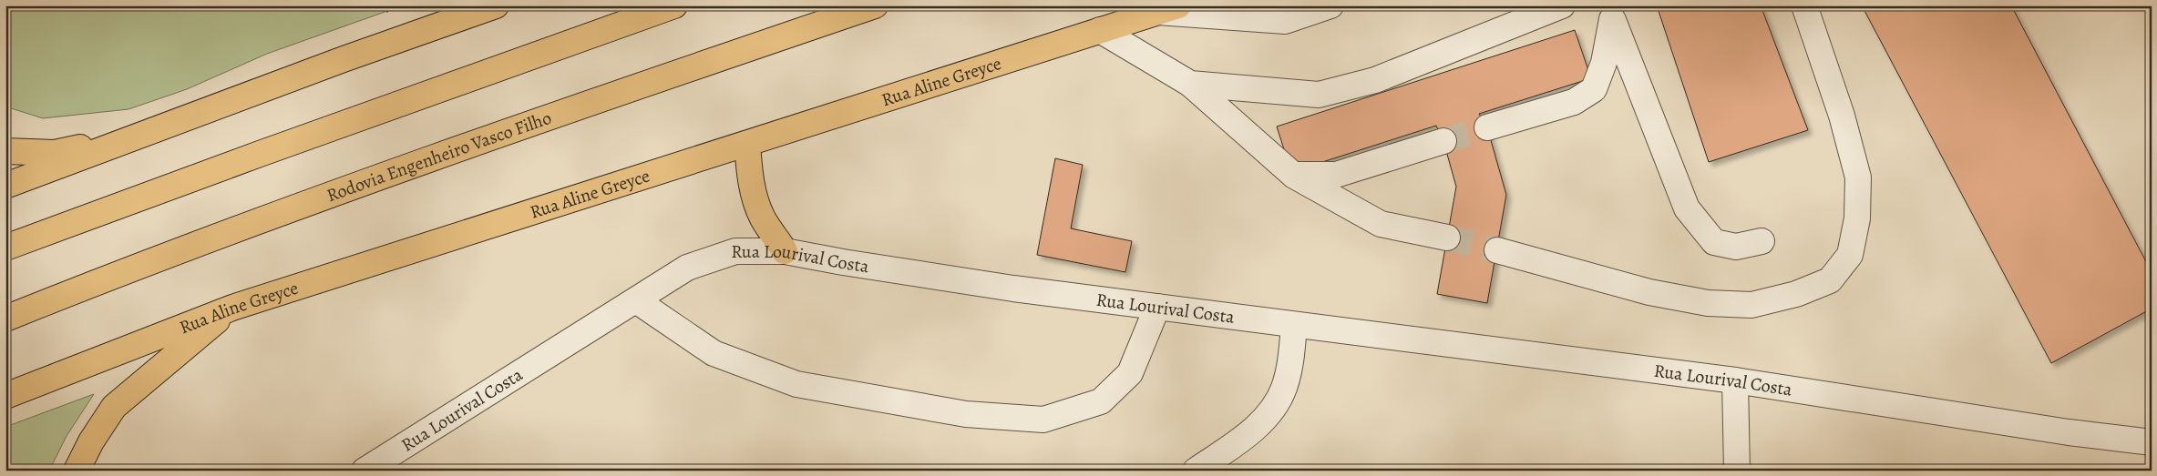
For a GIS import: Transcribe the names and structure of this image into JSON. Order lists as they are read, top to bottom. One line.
{"streets":{"main road":["Rua Aline Greyce","Rodovia Engenheiro Vasco Filho"],"street":["Rua Lourival Costa"]}}
